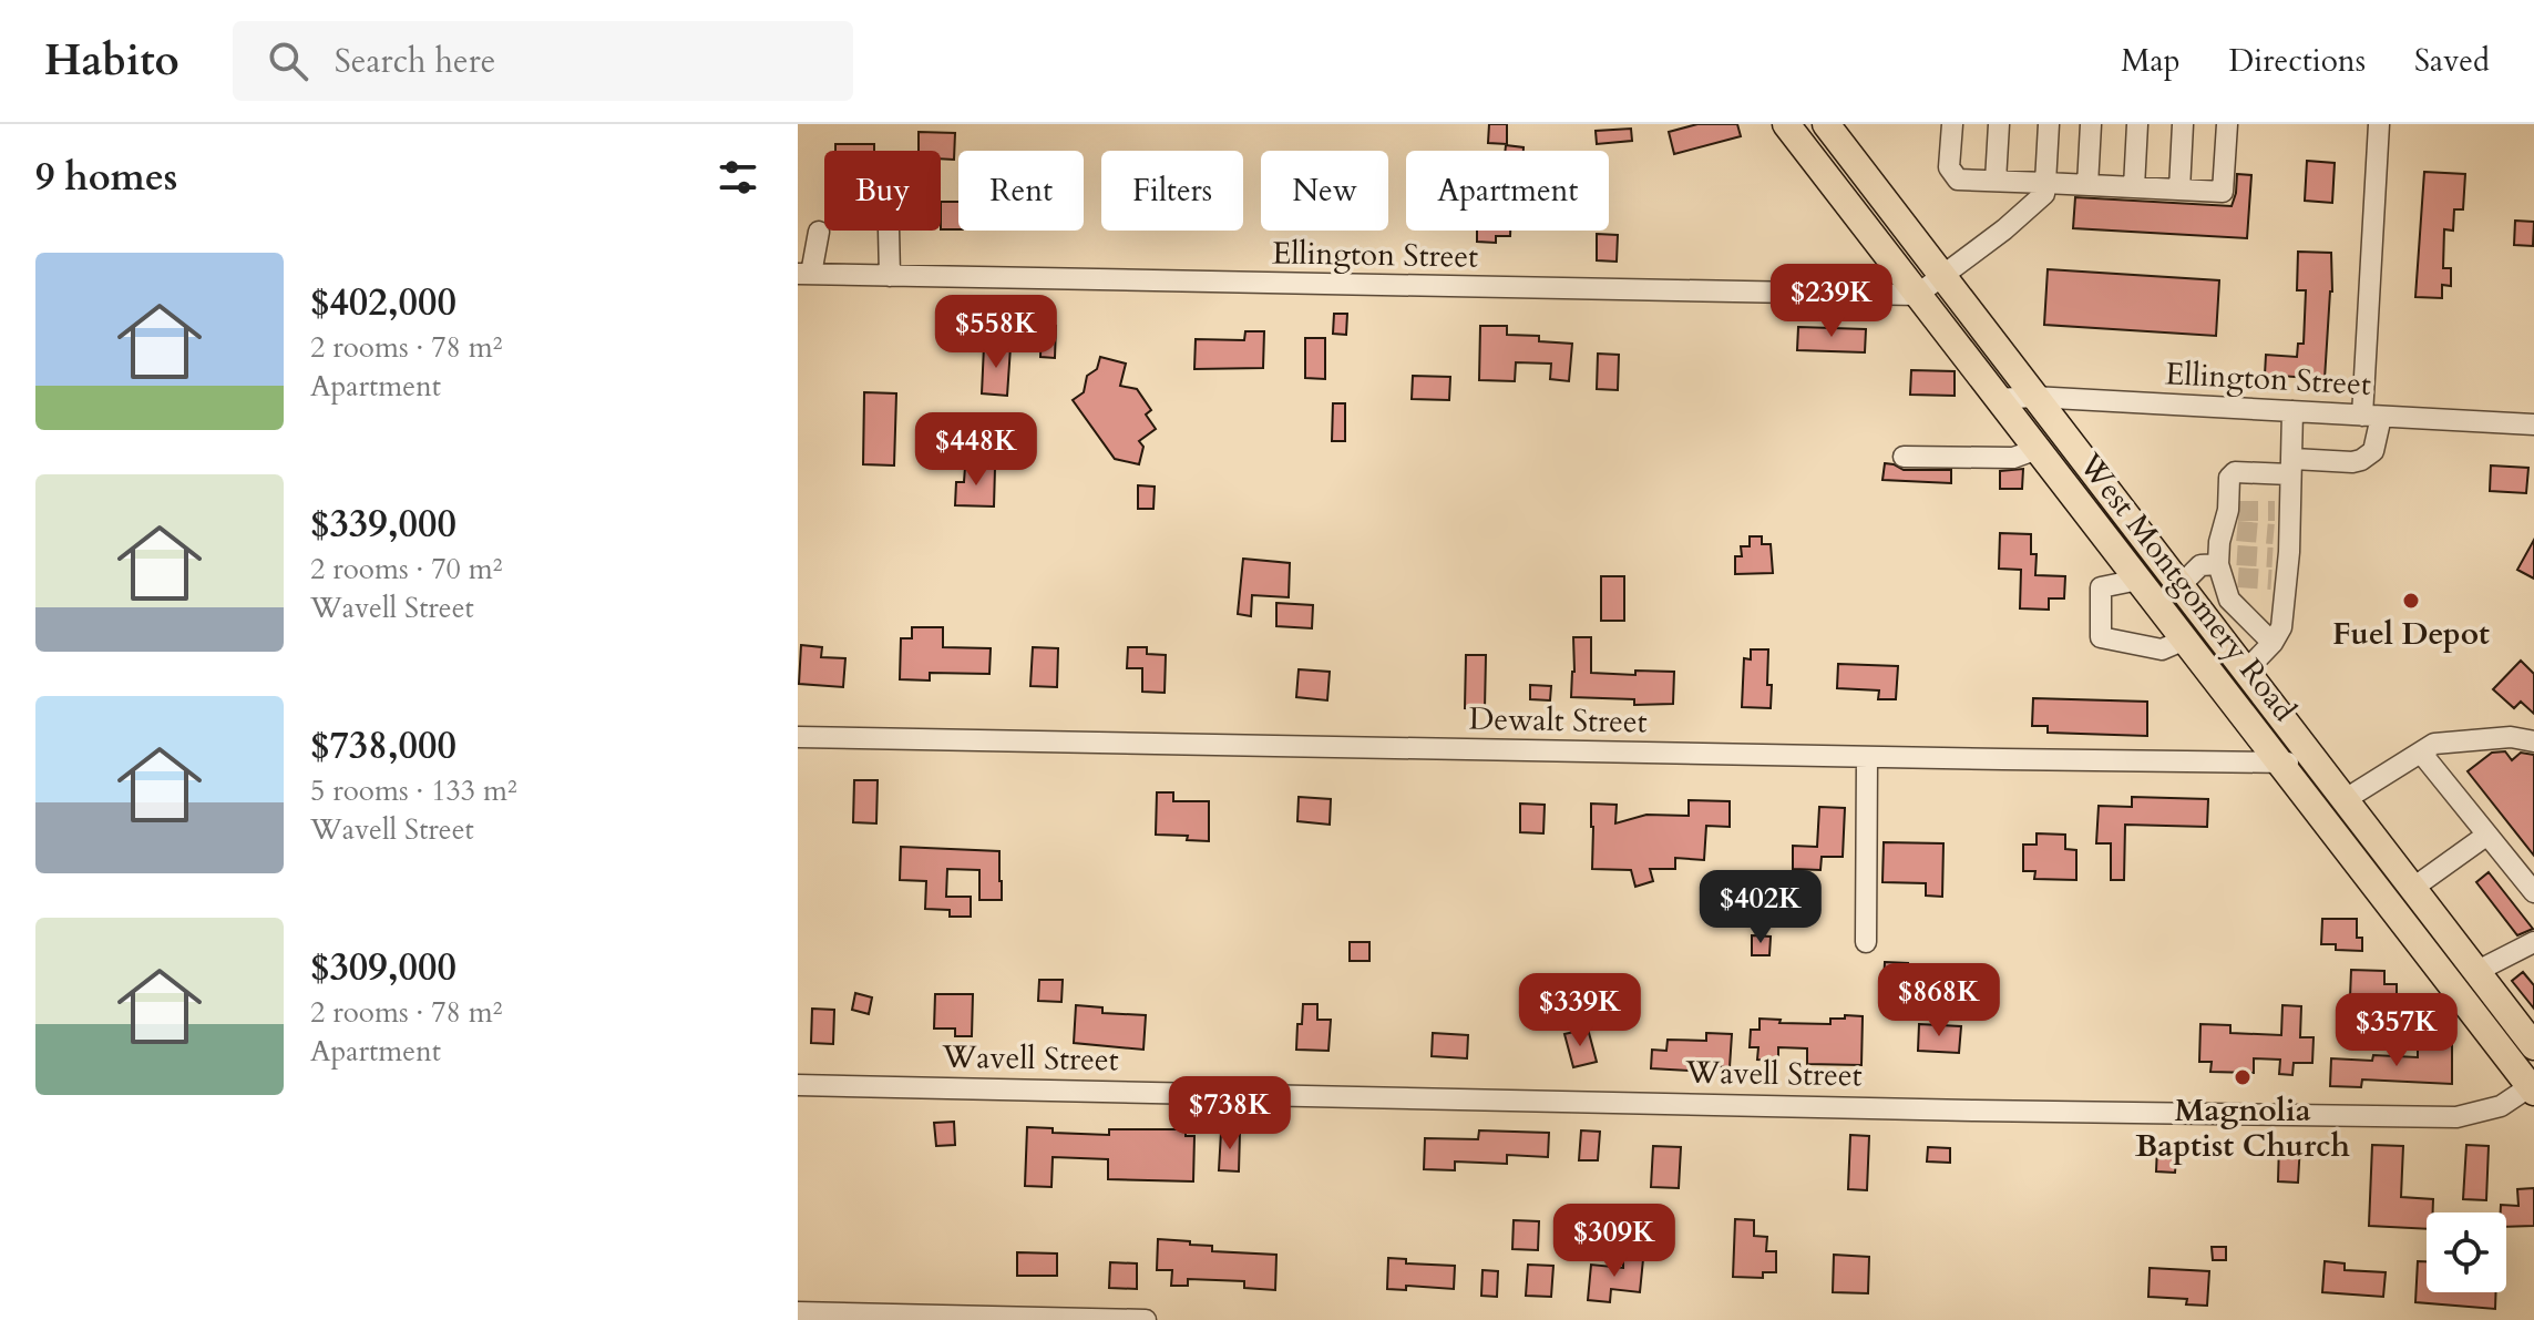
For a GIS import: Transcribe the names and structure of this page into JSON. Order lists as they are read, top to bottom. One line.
{"streets":{"main road":["West Montgomery Road"],"street":["Ellington Street","Dewalt Street","Wavell Street"]},"crossings":[["Ellington Street","West Montgomery Road"],["West Montgomery Road","Dewalt Street"],["West Montgomery Road","Wavell Street"]],"places":["Fuel Depot","Magnolia Baptist Church"],"page":{"header":"Habito","search":"Search here","nav":["Map","Directions","Saved"],"heading":"9 homes","chip":["Buy","Rent","Filters","New","Apartment"],"list":[{"name":"$402,000","note":"2 rooms · 78 m² · Apartment"},{"name":"$339,000","note":"2 rooms · 70 m² · Wavell Street"},{"name":"$738,000","note":"5 rooms · 133 m² · Wavell Street"},{"name":"$309,000","note":"2 rooms · 78 m² · Apartment"}],"price":["$239K","$558K","$448K","$402K","$868K","$339K","$357K","$738K","$309K"]}}
